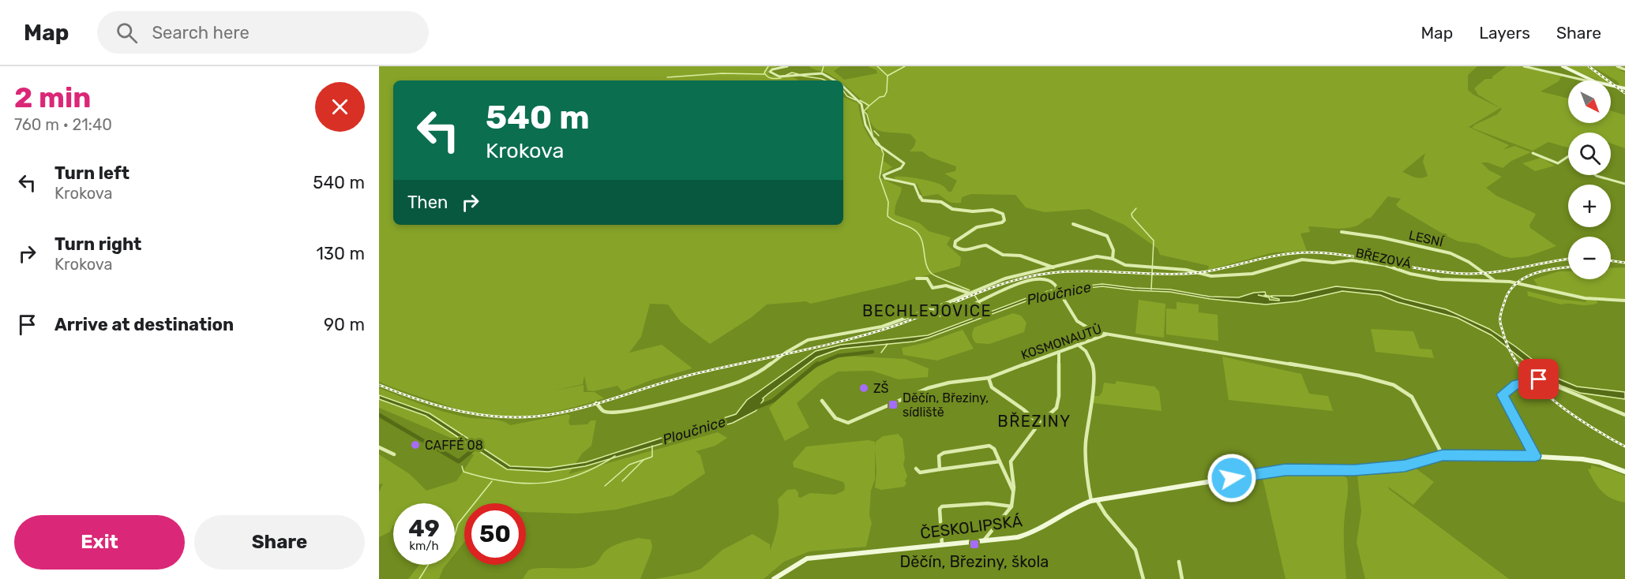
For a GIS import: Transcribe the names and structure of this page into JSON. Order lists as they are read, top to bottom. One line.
{"streets":{"main road":["ČESKOLIPSKÁ"],"street":["LESNÍ","BŘEZOVÁ","KOSMONAUTŮ"]},"crossings":[["LESNÍ","BŘEZOVÁ"],["KOSMONAUTŮ","ČESKOLIPSKÁ"]],"districts":["BECHLEJOVICE","BŘEZINY"],"water":["Ploučnice"],"places":{"other":["ZŠ","CAFFÉ 08"],"transit":["Děčín, Březiny, sídliště","Děčín, Březiny, škola"]},"north":"bottom right","page":{"header":"Map","search":"Search here","nav":["Map","Layers","Share"],"heading":["2 min","760 m · 21:40"],"map_buttons":["+","−"],"turn":["540 m","Krokova"],"list":[{"name":"Turn left","note":"Krokova","value":"540 m"},{"name":"Turn right","note":"Krokova","value":"130 m"},{"name":"Arrive at destination","value":"90 m"}],"then":"Then","speed":"49 km/h","limit":"50","buttons":["Exit","Share"]}}
